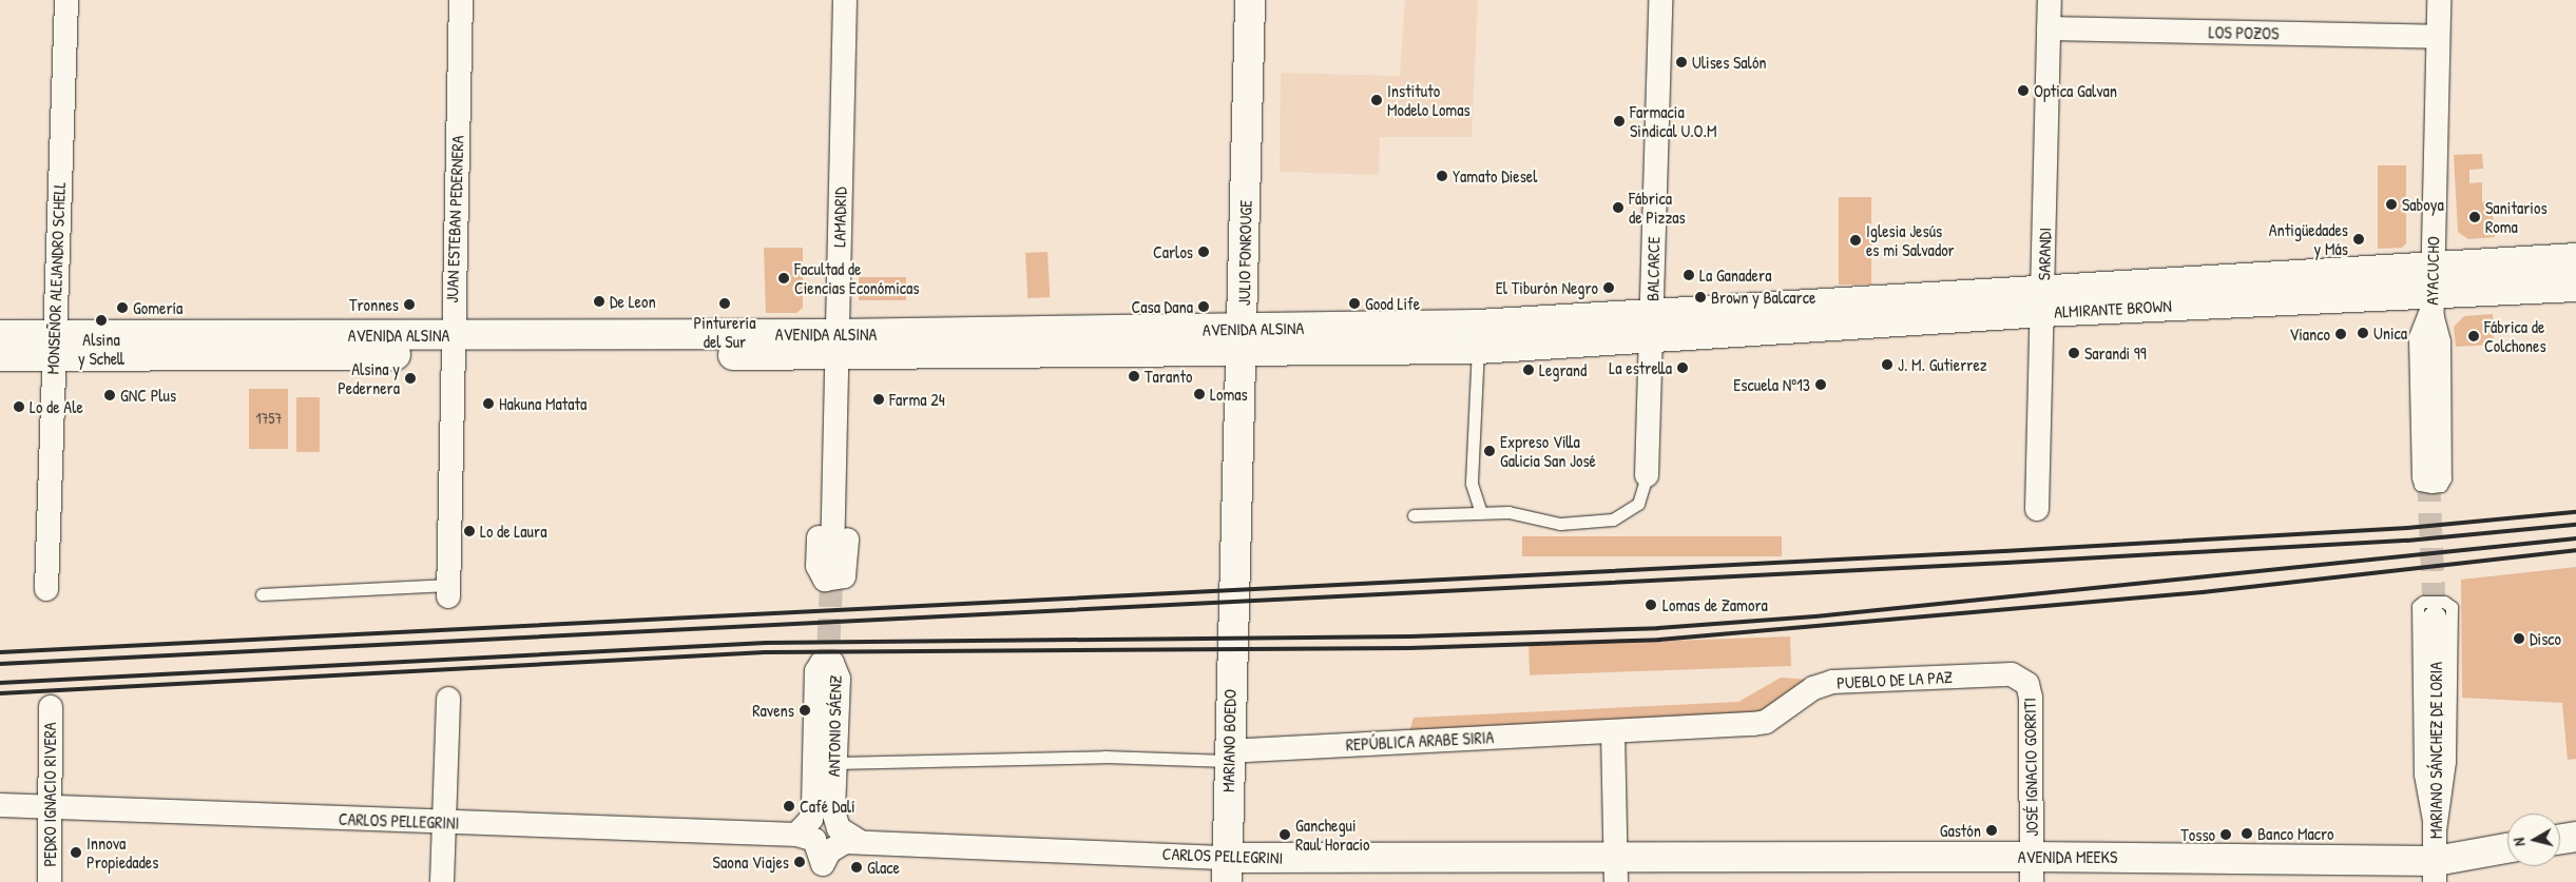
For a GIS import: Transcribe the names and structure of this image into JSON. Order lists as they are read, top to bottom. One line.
{"streets":{"main road":["JULIO FONROUGE","ALMIRANTE BROWN","AVENIDA ALSINA","MARIANO BOEDO","CARLOS PELLEGRINI","AVENIDA MEEKS"],"street":["LOS POZOS","LAMADRID","JUAN ESTEBAN PEDERNERA","SARANDI","BALCARCE","AYACUCHO","MONSEÑOR ALEJANDRO SCHELL","PUEBLO DE LA PAZ","ANTONIO SÁENZ","REPÚBLICA ARABE SIRIA","MARIANO SÁNCHEZ DE LORIA","JOSÉ IGNACIO GORRITI","PEDRO IGNACIO RIVERA"]},"crossings":[["LOS POZOS","SARANDI"],["LOS POZOS","AYACUCHO"],["LAMADRID","AVENIDA ALSINA"],["JUAN ESTEBAN PEDERNERA","AVENIDA ALSINA"],["JULIO FONROUGE","AVENIDA ALSINA"],["JULIO FONROUGE","MARIANO BOEDO"],["SARANDI","ALMIRANTE BROWN"],["BALCARCE","ALMIRANTE BROWN"],["BALCARCE","AVENIDA ALSINA"],["AYACUCHO","ALMIRANTE BROWN"],["MONSEÑOR ALEJANDRO SCHELL","AVENIDA ALSINA"],["ALMIRANTE BROWN","AVENIDA ALSINA"],["PUEBLO DE LA PAZ","REPÚBLICA ARABE SIRIA"],["PUEBLO DE LA PAZ","JOSÉ IGNACIO GORRITI"],["ANTONIO SÁENZ","CARLOS PELLEGRINI"],["MARIANO BOEDO","REPÚBLICA ARABE SIRIA"],["MARIANO BOEDO","CARLOS PELLEGRINI"],["MARIANO SÁNCHEZ DE LORIA","AVENIDA MEEKS"],["JOSÉ IGNACIO GORRITI","AVENIDA MEEKS"],["PEDRO IGNACIO RIVERA","CARLOS PELLEGRINI"],["CARLOS PELLEGRINI","AVENIDA MEEKS"]],"places":["Ulises Salón","Optica Galvan","Instituto Modelo Lomas","Farmacia Sindical U.O.M","Yamato Diesel","Saboya","Fábrica de Pizzas","Sanitarios Roma","Antigüedades y Más","Iglesia Jesús es mi Salvador","Carlos","La Ganadera","Facultad de Ciencias Económicas","El Tiburón Negro","Brown y Balcarce","De Leon","Pinturería del Sur","Good Life","Tronnes","Casa Dana","Gomería","Alsina y Schell","Unica","Vianco","Fábrica de Colchones","Sarandi 99","J. M. Gutierrez","La estrella","Legrand","Taranto","Alsina y Pedernera","Escuela Nº13","Lomas","GNC Plus","Farma 24","Hakuna Matata","Lo de Ale","Expreso Villa Galicia San José","Lo de Laura","Lomas de Zamora","Disco","Ravens","Café Dalí","Gastón","Banco Macro","Ganchegui Raul Horacio","Tosso","Innova Propiedades","Saona Viajes","Glace"],"house_numbers":["1757"],"north":"left"}
